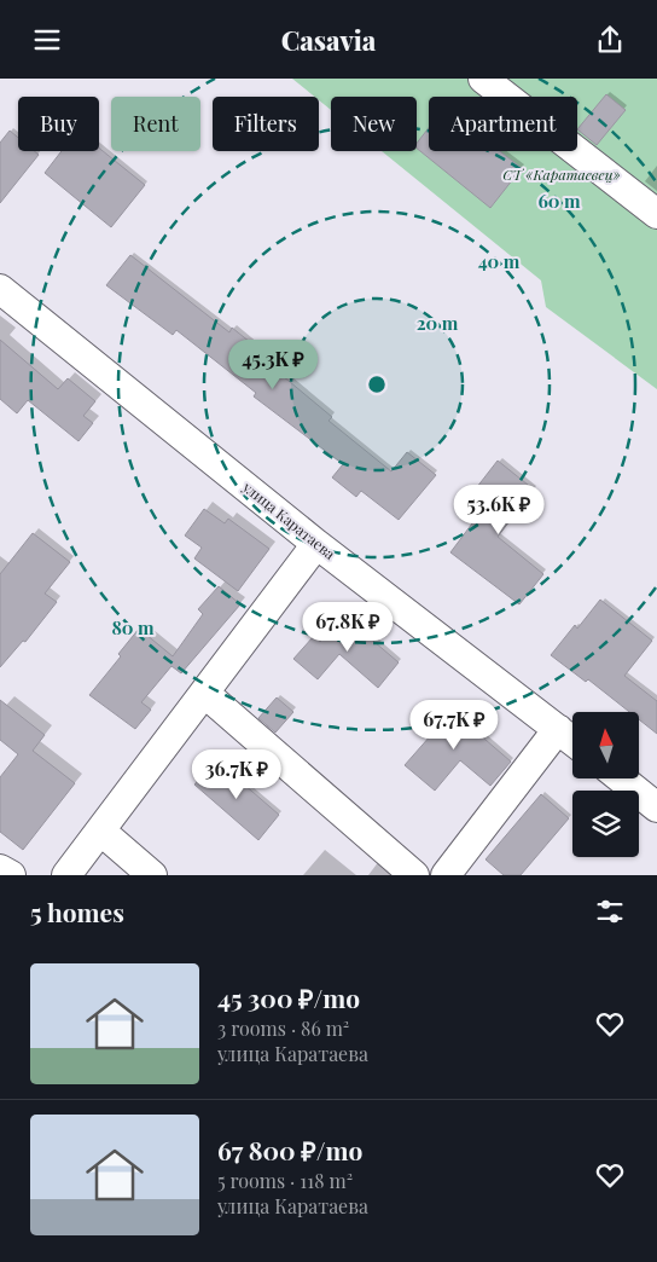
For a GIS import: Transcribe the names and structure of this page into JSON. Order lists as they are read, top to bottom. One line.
{"streets":{"street":["улица Каратаева"]},"parks":["СТ «Каратаевец»"],"north":"top","page":{"header":"Casavia","chip":["Buy","Rent","Filters","New","Apartment"],"price":["45.3K ₽","53.6K ₽","67.8K ₽","67.7K ₽","36.7K ₽"],"heading":"5 homes","list":[{"name":"45 300 ₽/mo","note":"3 rooms · 86 m² · улица Каратаева"},{"name":"67 800 ₽/mo","note":"5 rooms · 118 m² · улица Каратаева"}]},"rings":["60 m","40 m","20 m","80 m"]}
